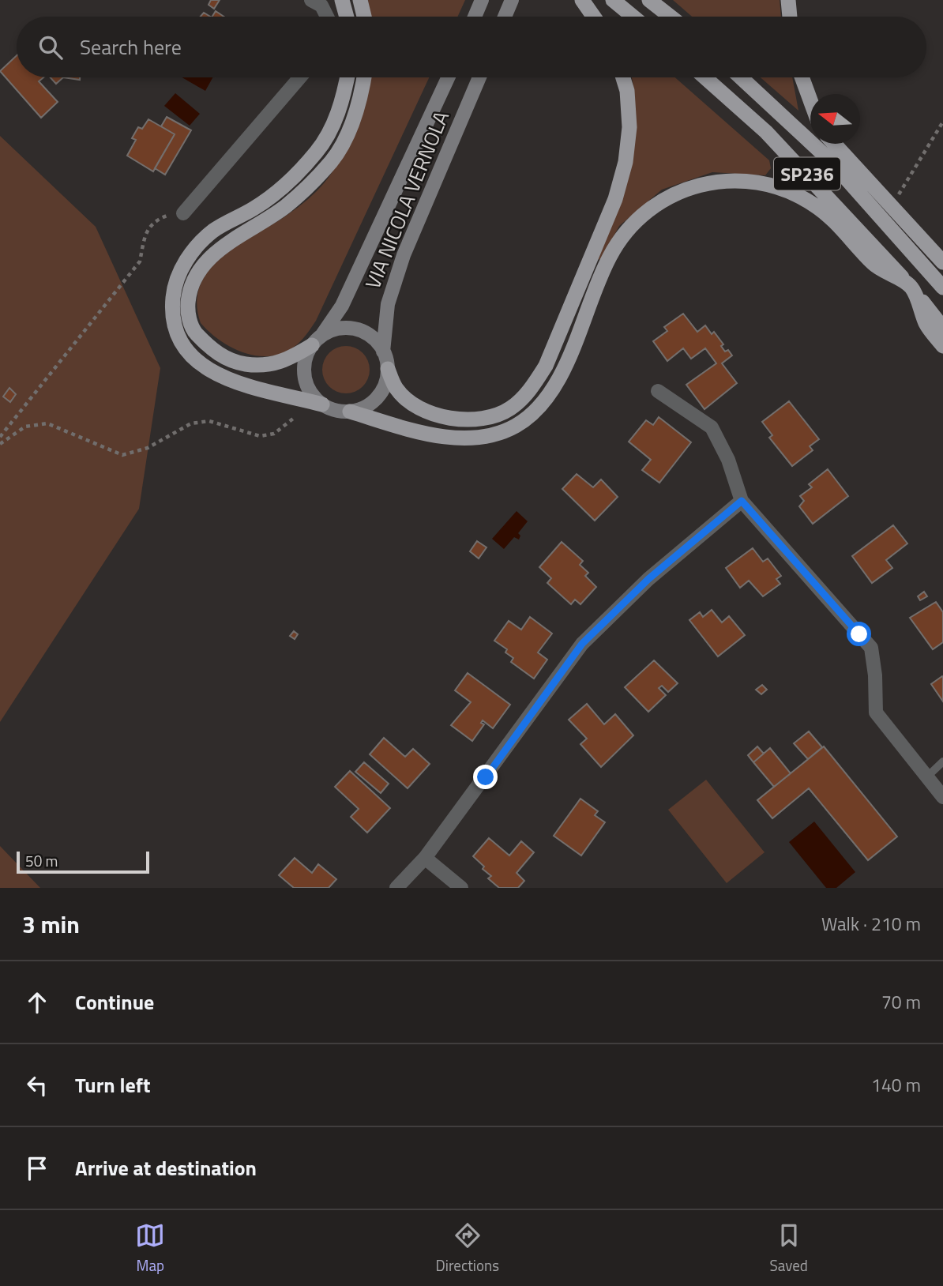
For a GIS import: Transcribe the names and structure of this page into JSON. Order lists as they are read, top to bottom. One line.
{"streets":{"highway":["SP236"],"main road":["VIA NICOLA VERNOLA"]},"scale_bar":"50 m","north":"left","page":{"search":"Search here","scale":"50 m","heading":["3 min","Walk · 210 m"],"list":[["Continue","70 m"],["Turn left","140 m"],"Arrive at destination"],"nav":["Map","Directions","Saved"]}}
